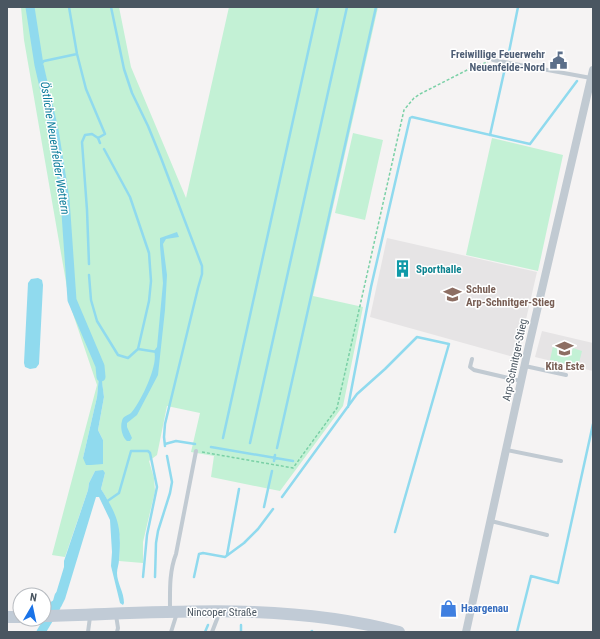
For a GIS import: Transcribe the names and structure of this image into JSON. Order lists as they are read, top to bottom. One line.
{"streets":{"main road":["Nincoper Straße"],"street":["Arp-Schnitger-Stieg"]},"water":["Östliche Neuenfelder Wettern"],"places":{"public building":["Freiwillige Feuerwehr Neuenfelde-Nord"],"building":["Sporthalle"],"school or university":["Schule Arp-Schnitger-Stieg","Kita Este"],"shop":["Haargenau"]},"north":"top"}
